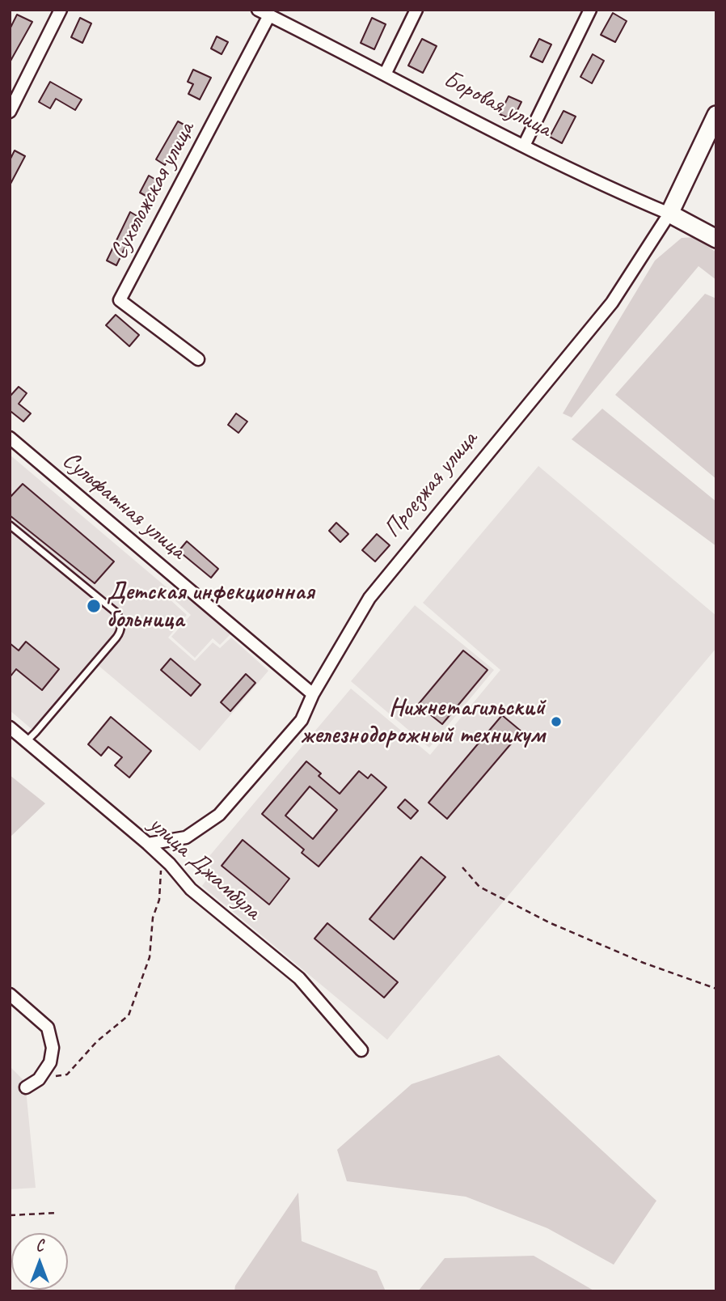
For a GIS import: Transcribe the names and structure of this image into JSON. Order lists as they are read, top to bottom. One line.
{"streets":{"street":["Боровая улица","Сухоложская улица","Проезжая улица","Сульфатная улица","улица Джамбула"]},"crossings":[["Боровая улица","Сухоложская улица"],["Боровая улица","Проезжая улица"],["Проезжая улица","Сульфатная улица"],["Проезжая улица","улица Джамбула"]],"places":["Детская инфекционная больница","Нижнетагильский железнодорожный техникум"],"north":"top"}
